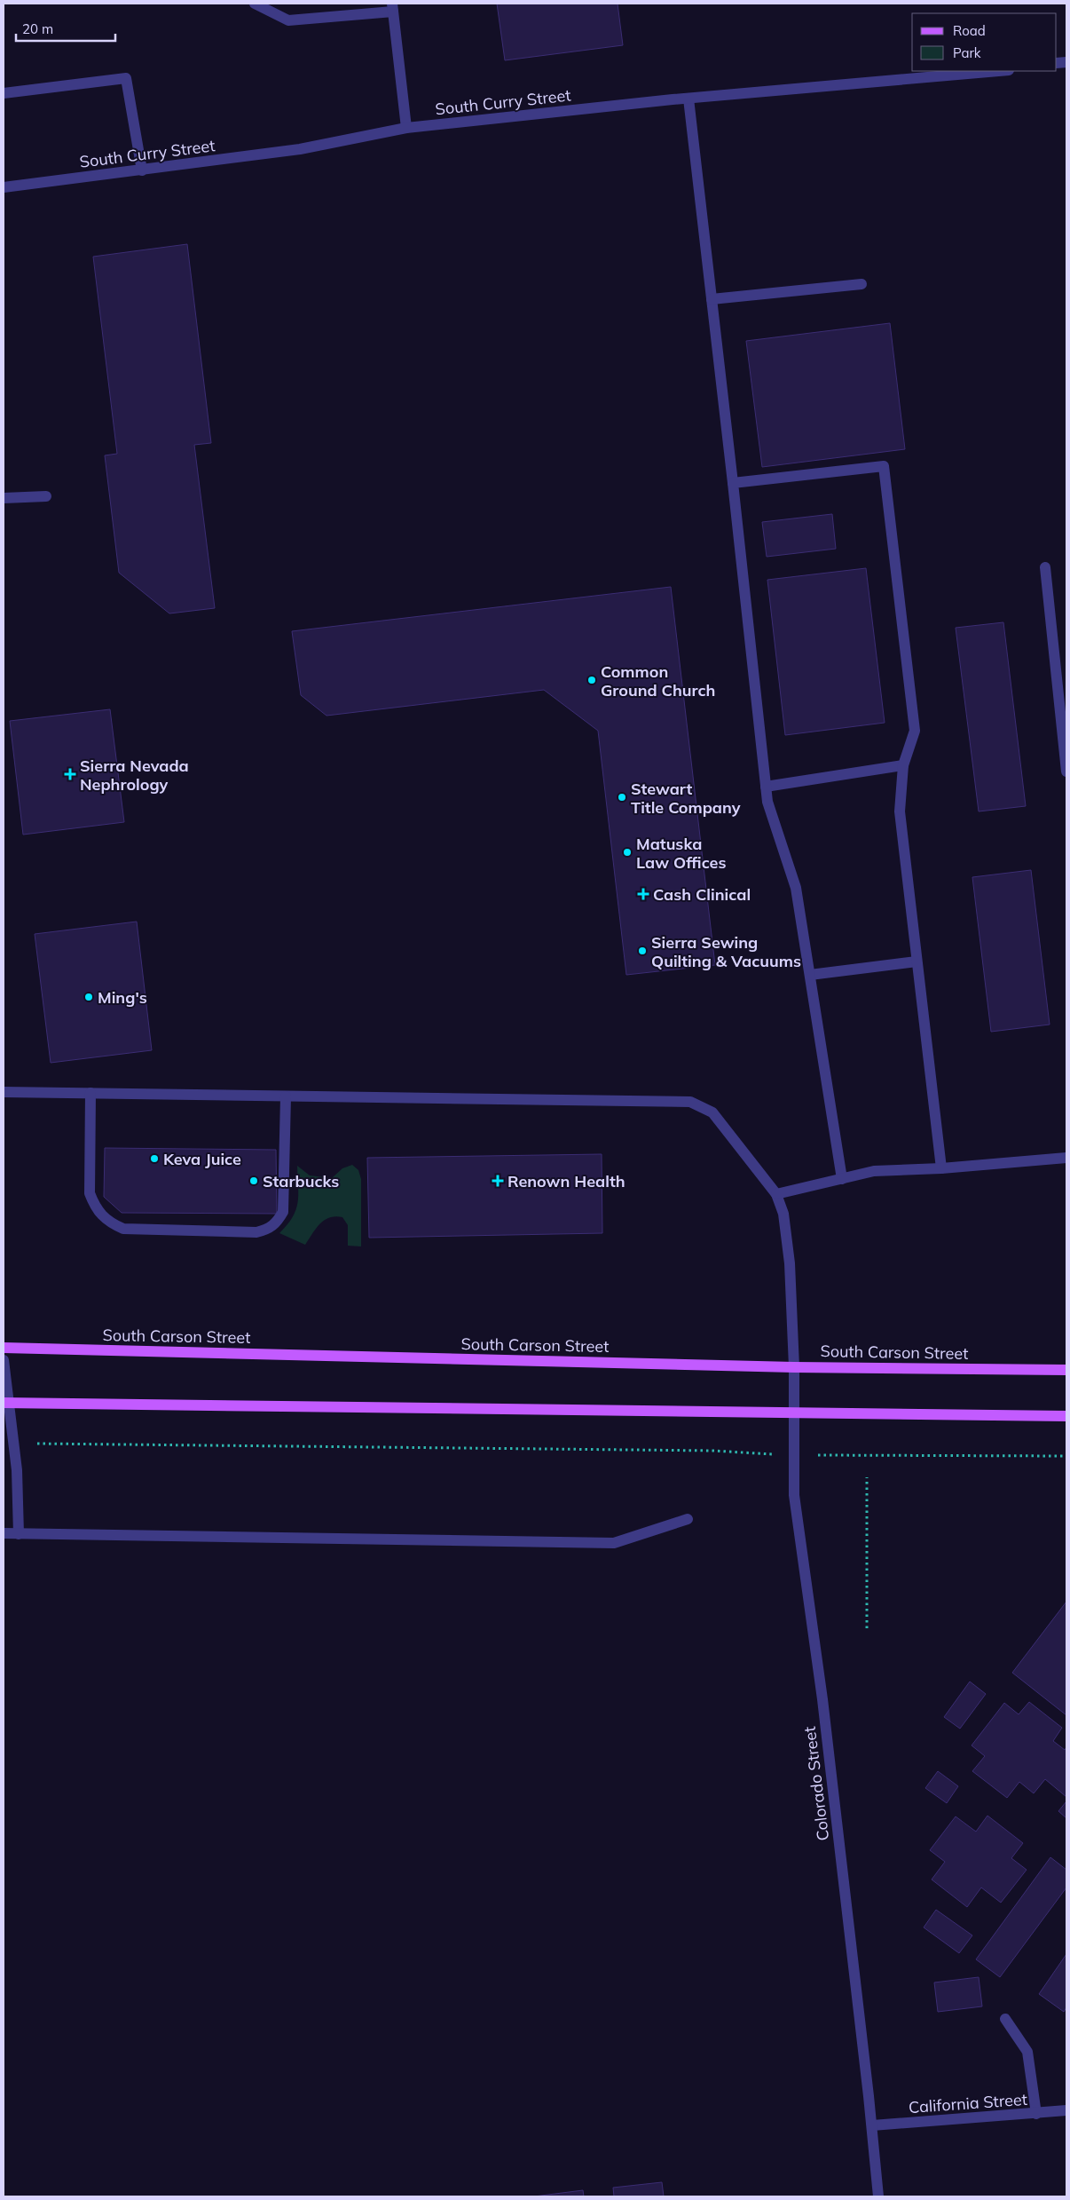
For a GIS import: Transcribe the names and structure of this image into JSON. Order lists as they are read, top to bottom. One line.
{"streets":{"main road":["South Carson Street"],"street":["South Curry Street","Colorado Street","California Street"]},"crossings":[["South Carson Street","Colorado Street"],["Colorado Street","California Street"]],"places":{"other":["Common Ground Church","Stewart Title Company","Matuska Law Offices","Sierra Sewing Quilting & Vacuums","Ming's","Keva Juice","Starbucks"],"health":["Sierra Nevada Nephrology","Cash Clinical","Renown Health"]},"legend":["Road","Park"],"scale_bar":"20 m"}
